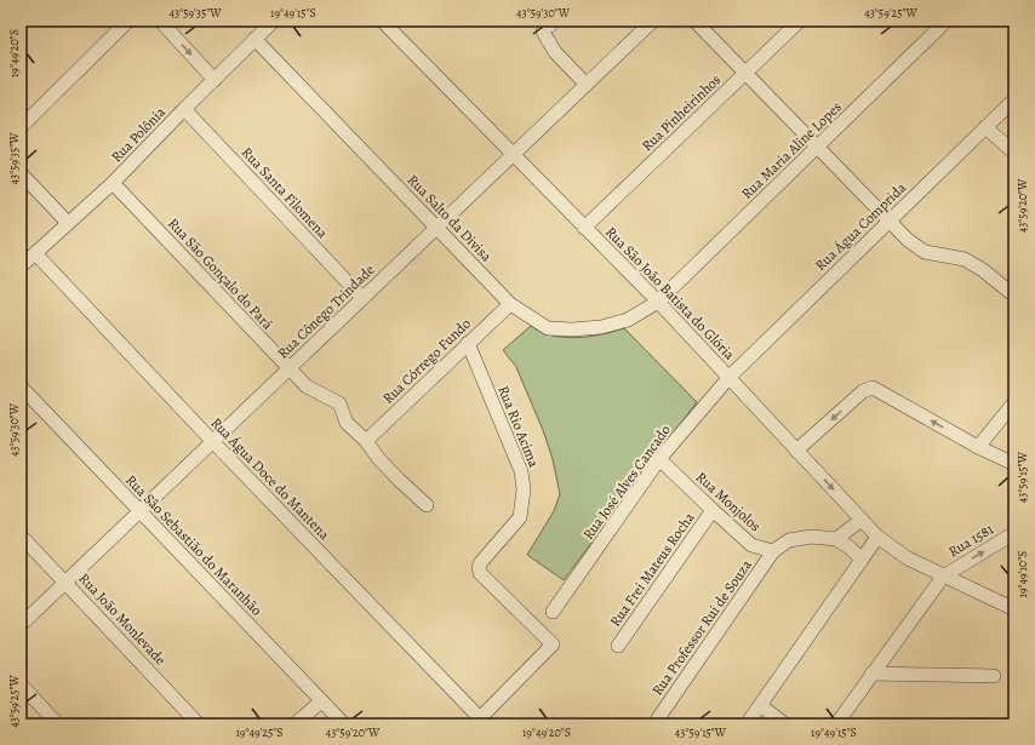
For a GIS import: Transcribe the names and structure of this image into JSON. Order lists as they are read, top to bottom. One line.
{"streets":{"street":["Rua Pinheirinhos","Rua Polônia","Rua Maria Aline Lopes","Rua Santa Filomena","Rua Salto da Divisa","Rua Água Comprida","Rua São Gonçalo do Pará","Rua São João Batista do Glória","Rua Cônego Trindade","Rua Córrego Fundo","Rua Rio Acima","Rua Água Doce do Mantena","Rua José Alves Cancado","Rua Monjolos","Rua 1581","Rua São Sebastião do Maranhão","Rua Frei Mateus Rocha","Rua João Monlevade","Rua Professor Rui de Souza"]},"crossings":[["Rua Pinheirinhos","Rua São João Batista do Glória"],["Rua Polônia","Rua Santa Filomena"],["Rua Polônia","Rua Salto da Divisa"],["Rua Polônia","Rua São Gonçalo do Pará"],["Rua Polônia","Rua Água Doce do Mantena"],["Rua Maria Aline Lopes","Rua Salto da Divisa"],["Rua Maria Aline Lopes","Rua São João Batista do Glória"],["Rua Santa Filomena","Rua Cônego Trindade"],["Rua Salto da Divisa","Rua São João Batista do Glória"],["Rua Salto da Divisa","Rua Cônego Trindade"],["Rua Salto da Divisa","Rua Córrego Fundo"],["Rua Água Comprida","Rua São João Batista do Glória"],["Rua Água Comprida","Rua José Alves Cancado"],["Rua São Gonçalo do Pará","Rua Cônego Trindade"],["Rua São Gonçalo do Pará","Rua Córrego Fundo"],["Rua São João Batista do Glória","Rua Cônego Trindade"],["Rua São João Batista do Glória","Rua José Alves Cancado"],["Rua São João Batista do Glória","Rua 1581"],["Rua Cônego Trindade","Rua Água Doce do Mantena"],["Rua Cônego Trindade","Rua São Sebastião do Maranhão"],["Rua Cônego Trindade","Rua João Monlevade"],["Rua Córrego Fundo","Rua Rio Acima"],["Rua Rio Acima","Rua Água Doce do Mantena"],["Rua José Alves Cancado","Rua Monjolos"],["Rua Monjolos","Rua Frei Mateus Rocha"],["Rua Monjolos","Rua Professor Rui de Souza"]],"one_way":["Rua 1581"],"coordinates":["43°59'35\"W","19°49'15\"S","43°59'30\"W","43°59'25\"W","19°49'20\"S","43°59'20\"W","43°59'15\"W","19°49'10\"S","19°49'25\"S"]}
